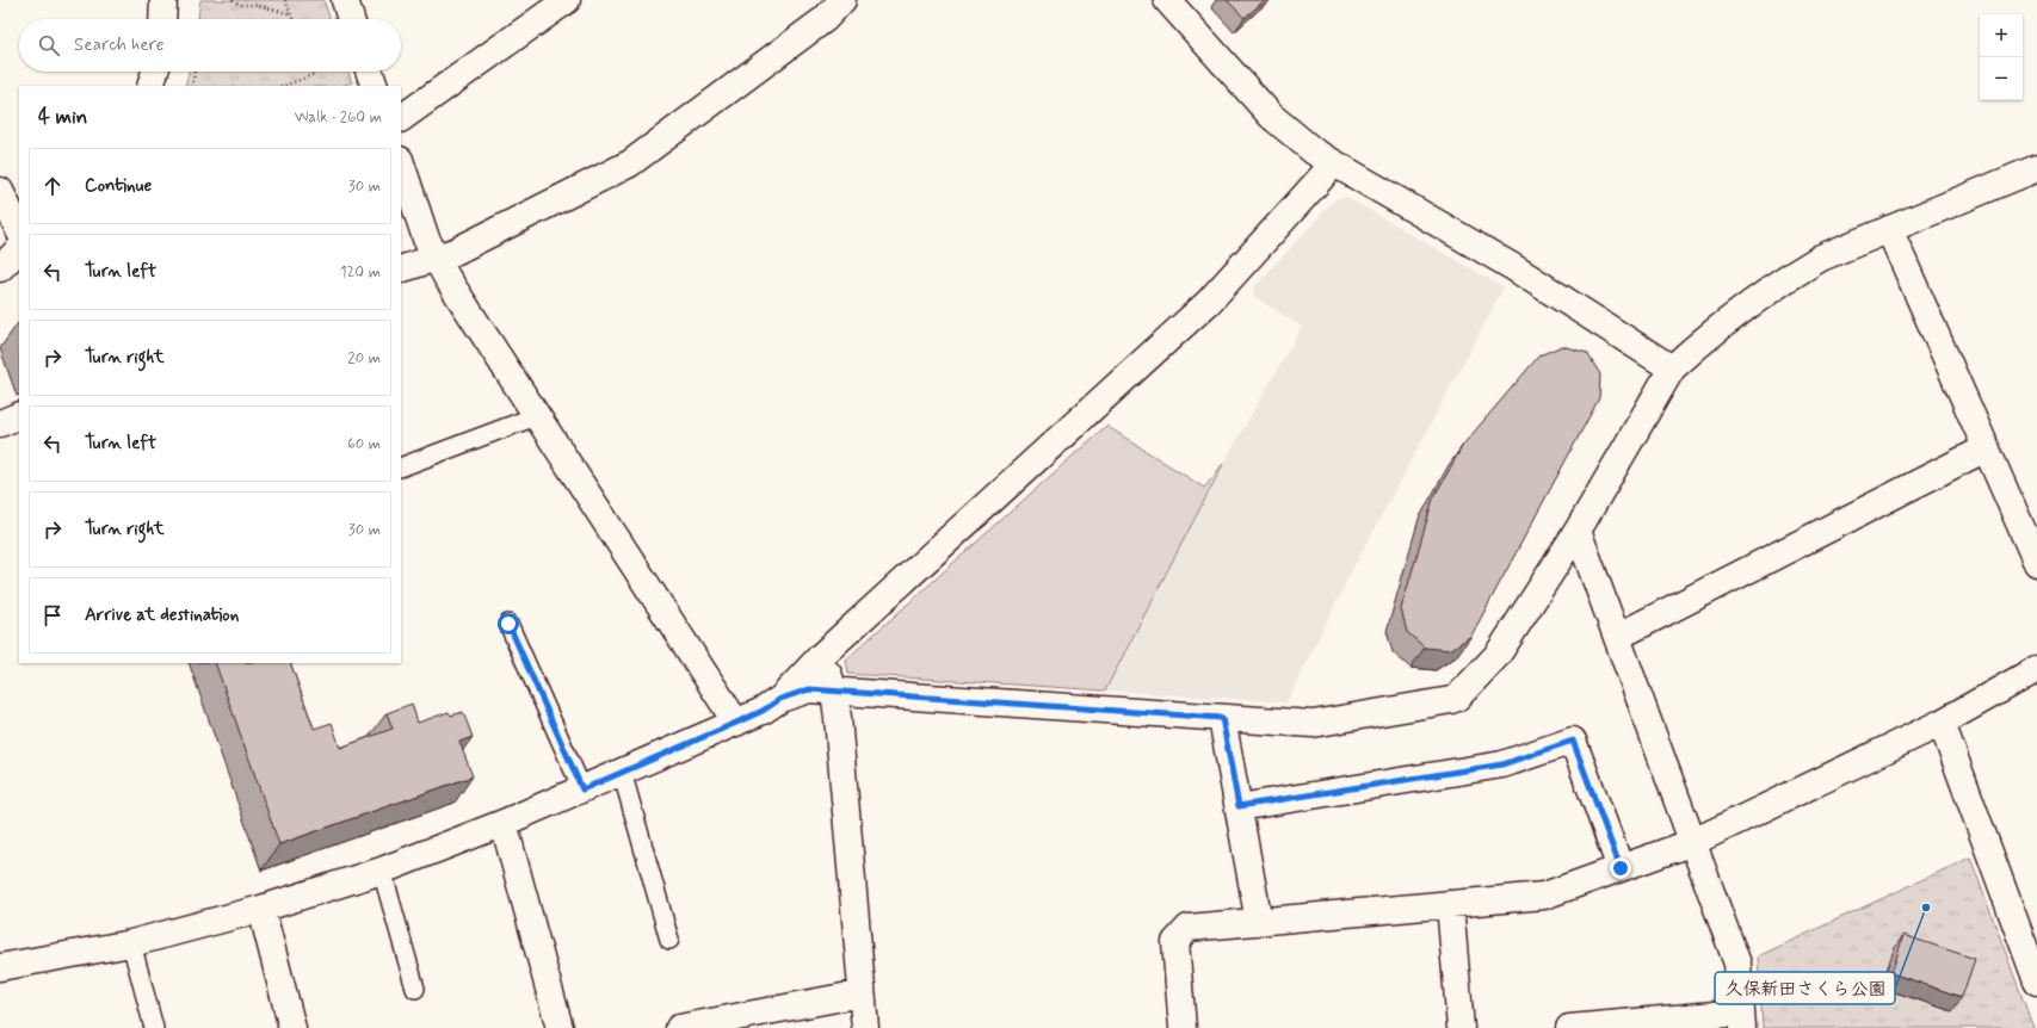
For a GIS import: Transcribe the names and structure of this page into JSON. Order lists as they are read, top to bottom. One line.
{"places":["久保新田さくら公園"],"page":{"map_buttons":["+","−"],"search":"Search here","heading":["4 min","Walk · 260 m"],"list":[["Continue","30 m"],["Turn left","120 m"],["Turn right","20 m"],["Turn left","60 m"],["Turn right","30 m"],"Arrive at destination"]}}
